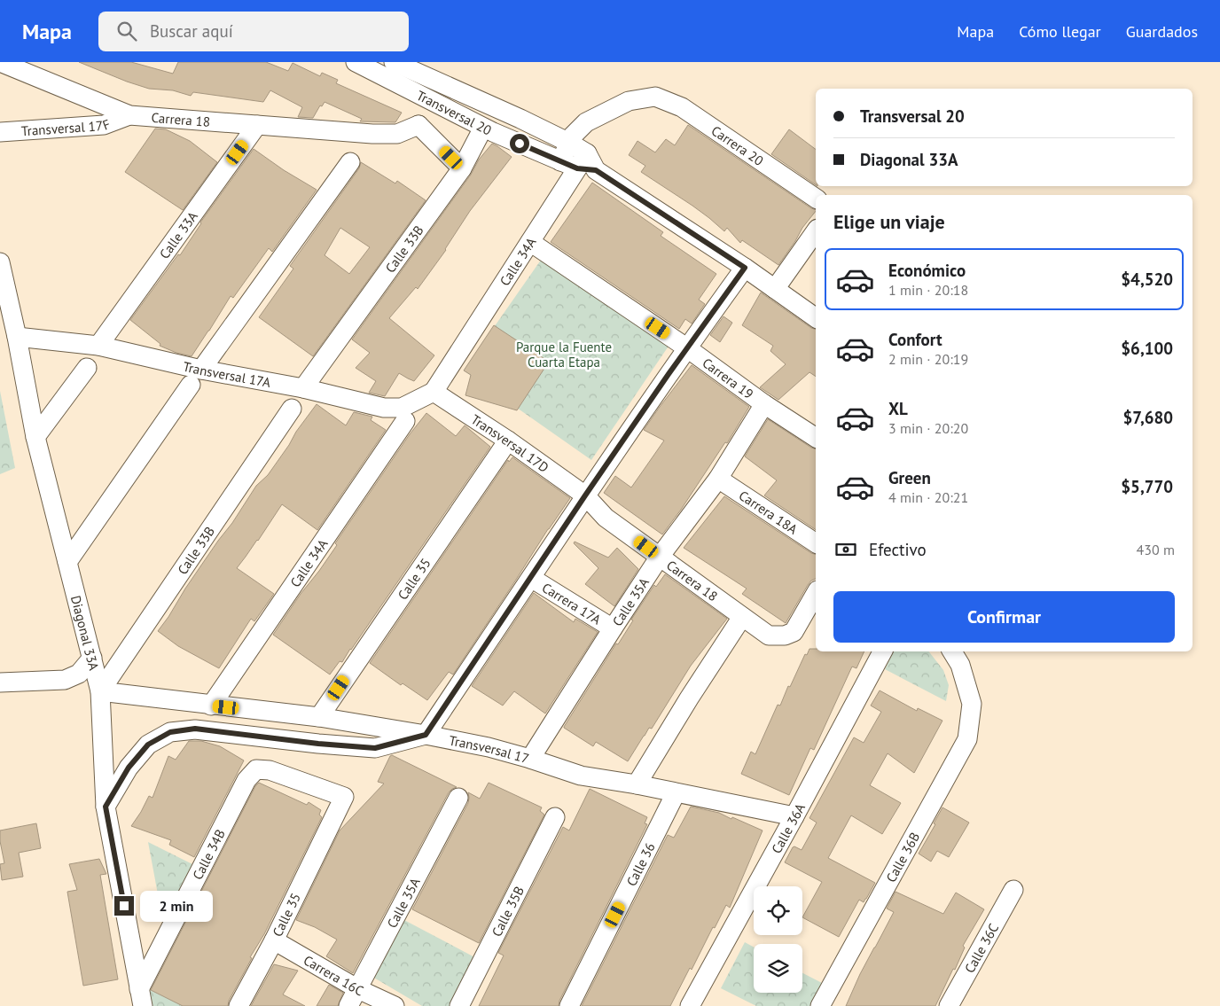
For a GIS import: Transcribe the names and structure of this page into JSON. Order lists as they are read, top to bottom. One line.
{"streets":{"street":["Transversal 20","Carrera 18","Transversal 17F","Carrera 20","Calle 33A","Calle 33B","Calle 34A","Transversal 17A","Carrera 19","Transversal 17D","Carrera 18A","Calle 35","Calle 35A","Carrera 17A","Diagonal 33A","Transversal 17","Calle 36A","Calle 34B","Calle 36B","Calle 36","Calle 35B","Calle 36C","Carrera 16C"]},"crossings":[["Transversal 20","Carrera 20"],["Transversal 20","Calle 33B"],["Transversal 20","Calle 34A"],["Carrera 18","Transversal 17F"],["Carrera 18","Calle 33A"],["Carrera 18","Transversal 17D"],["Carrera 18","Calle 35A"],["Calle 33A","Transversal 17A"],["Calle 33B","Transversal 17A"],["Calle 33B","Diagonal 33A"],["Calle 33B","Transversal 17"],["Calle 34A","Transversal 17A"],["Calle 34A","Carrera 19"],["Calle 34A","Transversal 17D"],["Calle 34A","Transversal 17"],["Transversal 17A","Transversal 17D"],["Transversal 17A","Diagonal 33A"],["Carrera 19","Calle 35A"],["Transversal 17D","Calle 35"],["Carrera 18A","Calle 35A"],["Calle 35","Transversal 17"],["Calle 35","Calle 34B"],["Calle 35","Carrera 16C"],["Calle 35A","Carrera 17A"],["Calle 35A","Transversal 17"],["Calle 35A","Carrera 16C"],["Diagonal 33A","Transversal 17"],["Diagonal 33A","Calle 34B"],["Transversal 17","Calle 36A"],["Transversal 17","Calle 36"]],"parks":["Parque la Fuente Cuarta Etapa"],"page":{"header":"Mapa","search":"Buscar aquí","nav":["Mapa","Cómo llegar","Guardados"],"banner":["Transversal 20","Diagonal 33A"],"heading":"Elige un viaje","list":[{"name":"Económico","note":"1 min · 20:18","value":"$4,520"},{"name":"Confort","note":"2 min · 20:19","value":"$6,100"},{"name":"XL","note":"3 min · 20:20","value":"$7,680"},{"name":"Green","note":"4 min · 20:21","value":"$5,770"}],"pay":["Efectivo","430 m"],"buttons":"Confirmar","bubble":"2 min"}}
